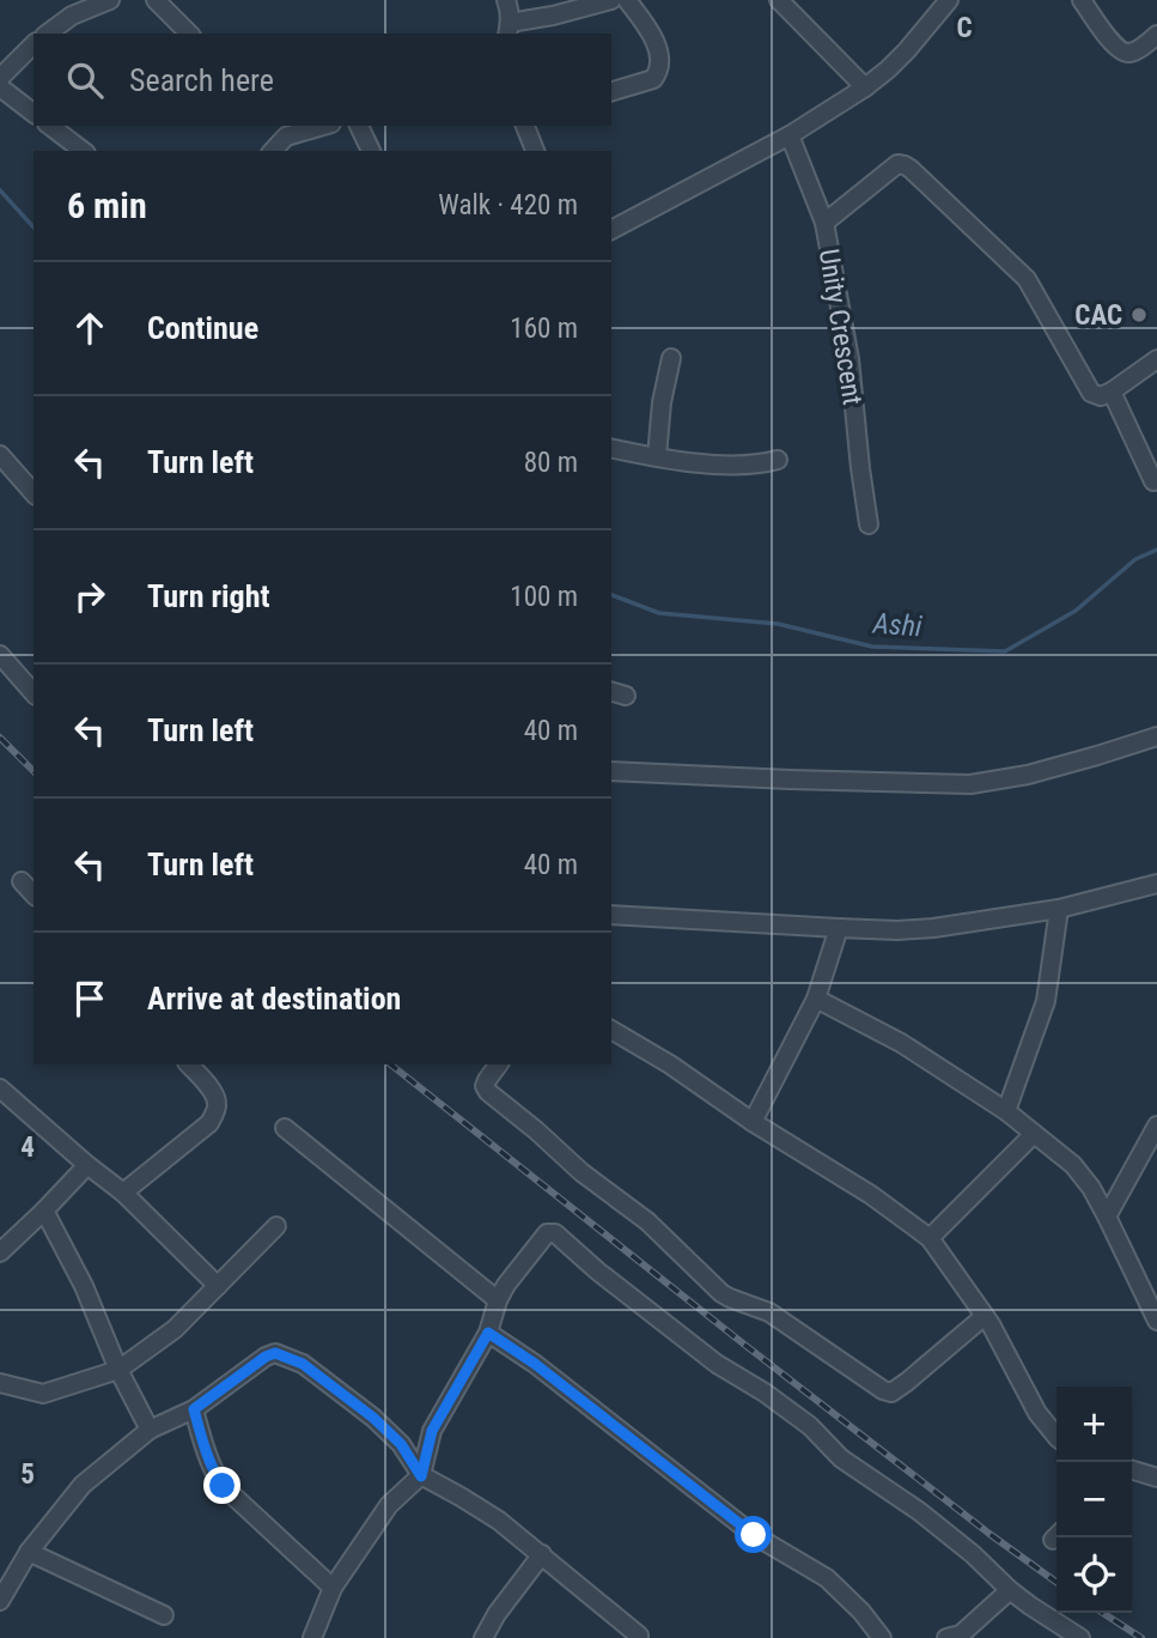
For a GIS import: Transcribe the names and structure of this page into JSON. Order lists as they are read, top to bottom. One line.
{"streets":{"street":["Unity Crescent"]},"water":["Ashi"],"places":["CAC"],"page":{"search":"Search here","heading":["6 min","Walk · 420 m"],"list":[["Continue","160 m"],["Turn left","80 m"],["Turn right","100 m"],["Turn left","40 m"],["Turn left","40 m"],"Arrive at destination"],"map_buttons":["+","−"]},"grid":{"columns":["C"],"rows":["4","5"]}}
